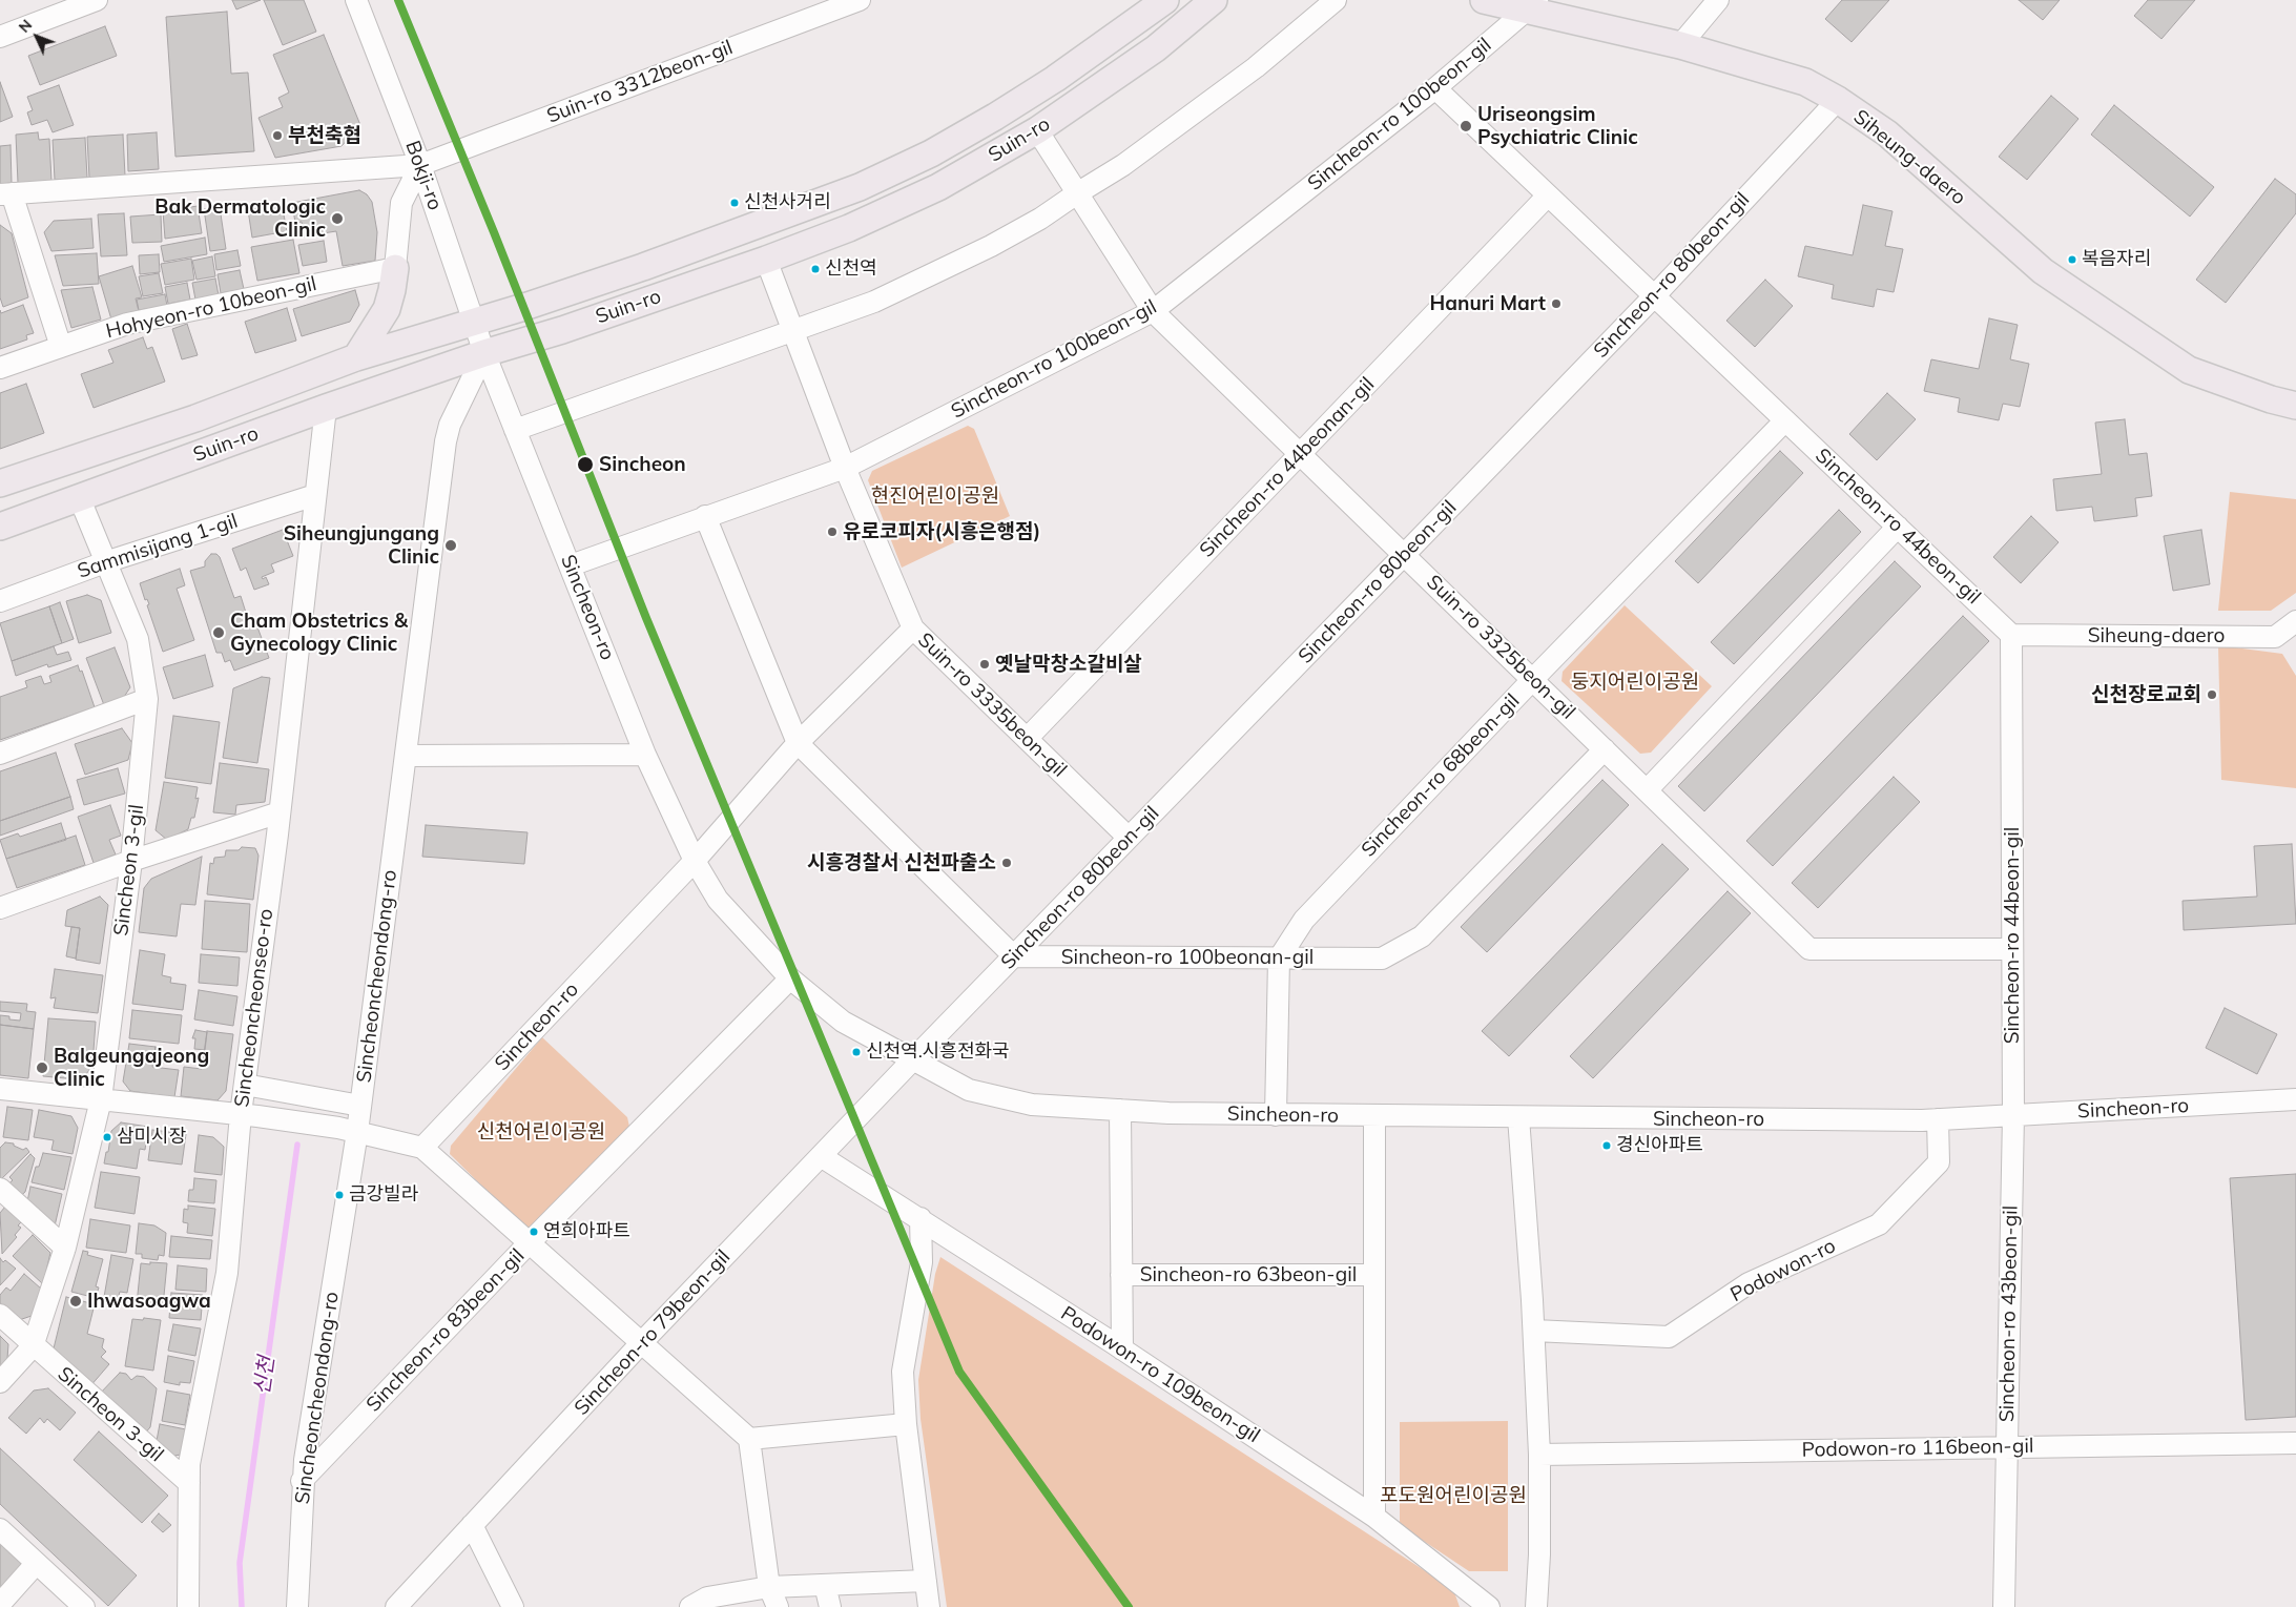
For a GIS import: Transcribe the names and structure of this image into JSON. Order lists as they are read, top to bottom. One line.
{"streets":{"main road":["Suin-ro","Siheung-daero"],"street":["Suin-ro 3312beon-gil","Sincheon-ro 100beon-gil","Bokji-ro","Sincheon-ro 80beon-gil","Hohyeon-ro 10beon-gil","Sincheon-ro 44beonan-gil","Sincheon-ro 44beon-gil","Sammisijang 1-gil","Sincheon-ro","Suin-ro 3325beon-gil","Suin-ro 3335beon-gil","Sincheon-ro 68beon-gil","Sincheon 3-gil","Sincheon-ro 100beonan-gil","Sincheoncheondong-ro","Sincheoncheonseo-ro","Podowon-ro","Sincheon-ro 63beon-gil","Sincheon-ro 43beon-gil","Sincheon-ro 83beon-gil","Sincheon-ro 79beon-gil","Podowon-ro 109beon-gil","Podowon-ro 116beon-gil"]},"crossings":[["Suin-ro 3312beon-gil","Bokji-ro"],["Sincheon-ro 100beon-gil","Siheung-daero"],["Sincheon-ro 100beon-gil","Sincheon-ro 44beon-gil"],["Sincheon-ro 100beon-gil","Sincheon-ro"],["Sincheon-ro 100beon-gil","Suin-ro 3325beon-gil"],["Sincheon-ro 100beon-gil","Suin-ro 3335beon-gil"],["Suin-ro","Bokji-ro"],["Suin-ro","Sincheon-ro"],["Suin-ro","Suin-ro 3325beon-gil"],["Suin-ro","Suin-ro 3335beon-gil"],["Suin-ro","Sincheon 3-gil"],["Suin-ro","Sincheoncheondong-ro"],["Suin-ro","Sincheoncheonseo-ro"],["Siheung-daero","Sincheon-ro 80beon-gil"],["Siheung-daero","Sincheon-ro 44beon-gil"],["Bokji-ro","Sincheon-ro"],["Bokji-ro","Sincheoncheondong-ro"],["Sincheon-ro 80beon-gil","Sincheon-ro 44beon-gil"],["Sincheon-ro 80beon-gil","Sincheon-ro"],["Sincheon-ro 80beon-gil","Suin-ro 3325beon-gil"],["Sincheon-ro 80beon-gil","Suin-ro 3335beon-gil"],["Sincheon-ro 80beon-gil","Sincheon-ro 100beonan-gil"],["Sincheon-ro 80beon-gil","Sincheon-ro 79beon-gil"],["Sincheon-ro 44beonan-gil","Sincheon-ro 44beon-gil"],["Sincheon-ro 44beonan-gil","Suin-ro 3325beon-gil"],["Sincheon-ro 44beonan-gil","Suin-ro 3335beon-gil"],["Sincheon-ro 44beon-gil","Sincheon-ro"],["Sincheon-ro 44beon-gil","Suin-ro 3325beon-gil"],["Sincheon-ro 44beon-gil","Sincheon-ro 68beon-gil"],["Sincheon-ro 44beon-gil","Sincheon-ro 43beon-gil"],["Sammisijang 1-gil","Sincheon 3-gil"],["Sammisijang 1-gil","Sincheoncheonseo-ro"],["Sincheon-ro","Sincheoncheondong-ro"],["Sincheon-ro","Podowon-ro"],["Sincheon-ro","Sincheon-ro 63beon-gil"],["Sincheon-ro","Sincheon-ro 43beon-gil"],["Sincheon-ro","Sincheon-ro 83beon-gil"],["Sincheon-ro","Sincheon-ro 79beon-gil"],["Suin-ro 3325beon-gil","Sincheon-ro 68beon-gil"],["Suin-ro 3325beon-gil","Sincheon-ro 100beonan-gil"],["Sincheon-ro 68beon-gil","Sincheon-ro 100beonan-gil"],["Sincheon 3-gil","Sincheoncheonseo-ro"],["Sincheoncheondong-ro","Sincheon-ro 83beon-gil"],["Sincheon-ro 63beon-gil","Podowon-ro 109beon-gil"],["Sincheon-ro 43beon-gil","Podowon-ro 116beon-gil"],["Sincheon-ro 79beon-gil","Podowon-ro 109beon-gil"]],"water":["신천"],"parks":["현진어린이공원","둥지어린이공원","신천어린이공원","포도원어린이공원"],"places":["Uriseongsim Psychiatric Clinic","부천축협","신천사거리","Bak Dermatologic Clinic","복음자리","신천역","Hanuri Mart","Sincheon","유로코피자(시흥은행점)","Siheungjungang Clinic","Cham Obstetrics & Gynecology Clinic","옛날막창소갈비살","신천장로교회","시흥경찰서 신천파출소","신천역.시흥전화국","Balgeungajeong Clinic","삼미시장","경신아파트","금강빌라","연희아파트","Ihwasoagwa"],"north":"top left"}
